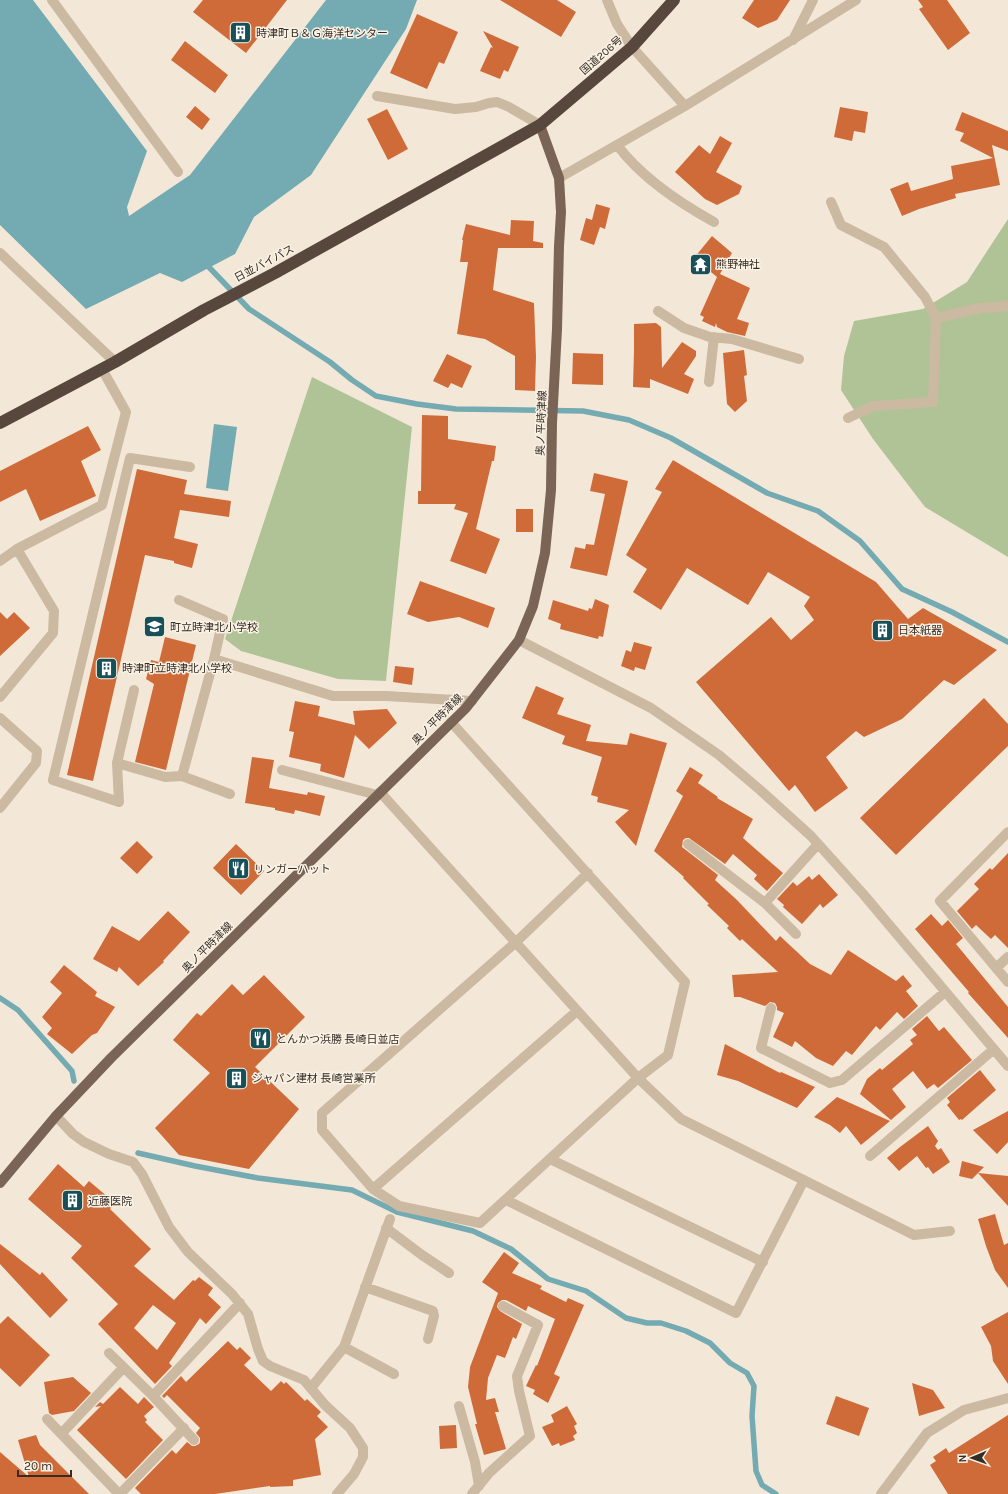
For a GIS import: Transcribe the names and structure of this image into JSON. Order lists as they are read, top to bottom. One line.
{"streets":{"highway":["国道206号","日並バイパス"],"main road":["奥ノ平時津線"]},"crossings":[["国道206号","日並バイパス"],["国道206号","奥ノ平時津線"],["日並バイパス","奥ノ平時津線"]],"places":{"building":["時津町Ｂ＆Ｇ海洋センター","日本紙器","時津町立時津北小学校","ジャパン建材 長崎営業所","近藤医院"],"temple":["熊野神社"],"school or university":["町立時津北小学校"],"restaurant":["リンガーハット","とんかつ浜勝 長崎日並店"]},"scale_bar":"20 m","north":"left"}
